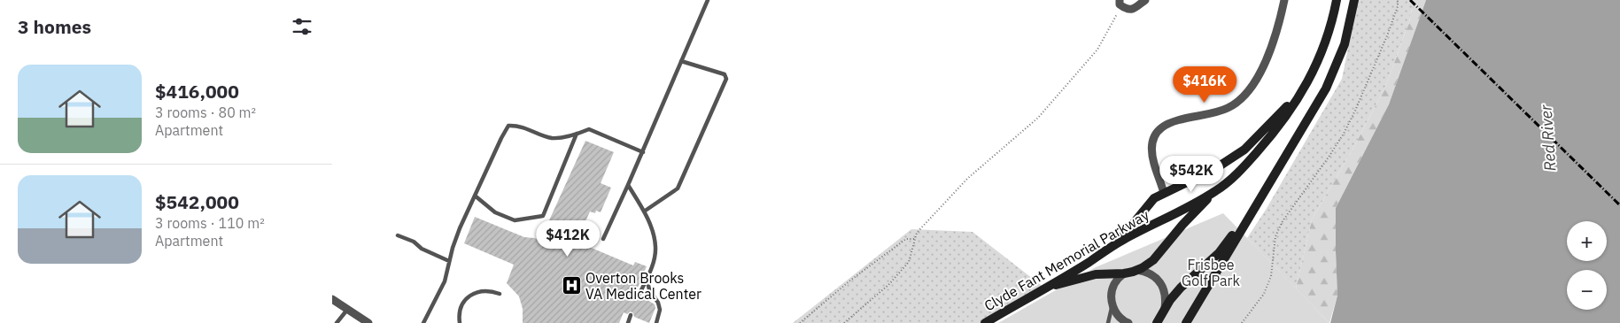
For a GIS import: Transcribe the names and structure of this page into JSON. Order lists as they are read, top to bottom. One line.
{"streets":{"main road":["Clyde Fant Memorial Parkway"]},"water":["Red River"],"parks":["Frisbee Golf Park"],"places":{"hospital":["Overton Brooks VA Medical Center"]},"page":{"heading":"3 homes","list":[{"name":"$416,000","note":"3 rooms · 80 m² · Apartment"},{"name":"$542,000","note":"3 rooms · 110 m² · Apartment"}],"price":["$416K","$542K","$412K"],"map_buttons":["+","−"]}}
